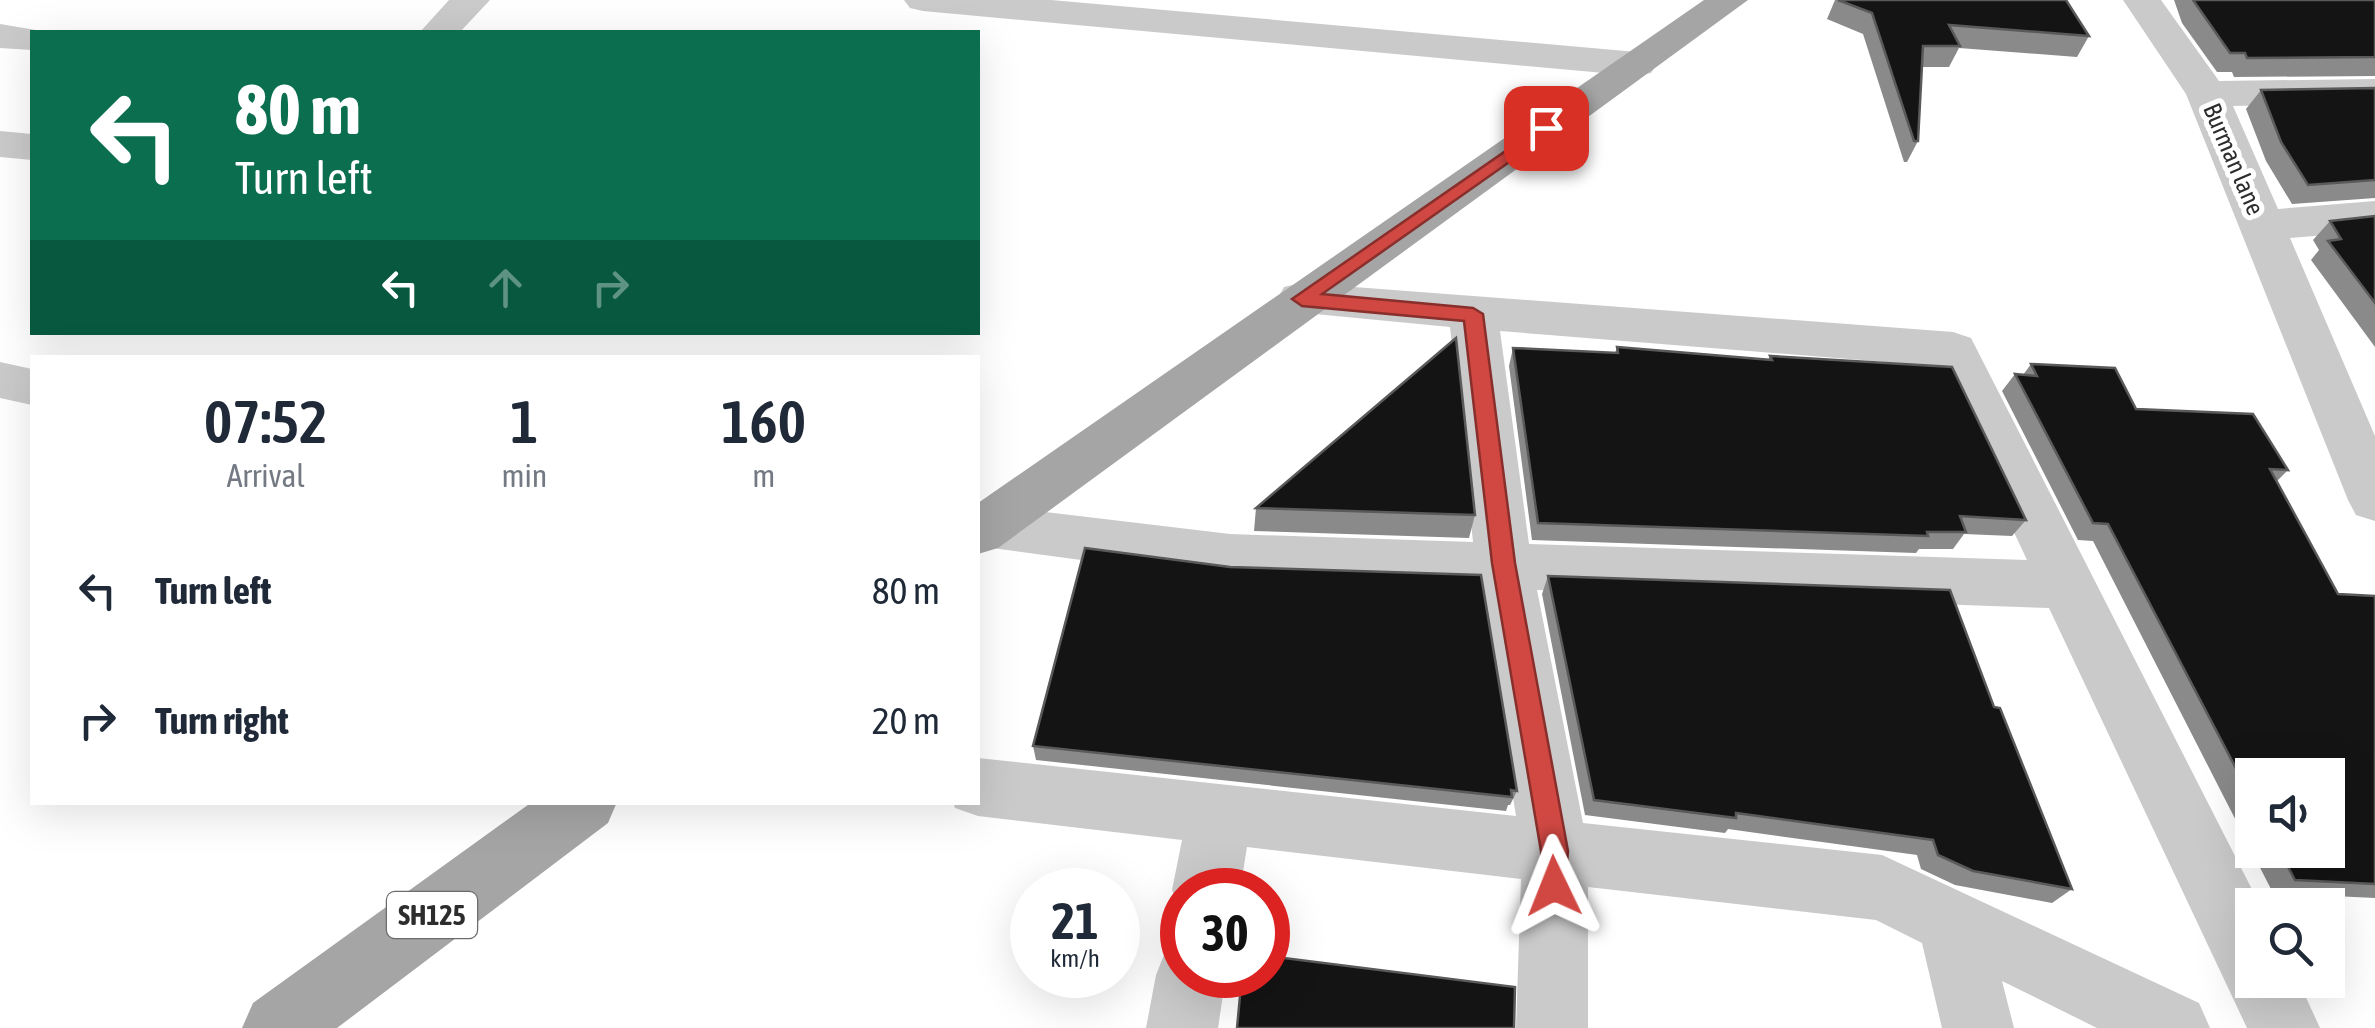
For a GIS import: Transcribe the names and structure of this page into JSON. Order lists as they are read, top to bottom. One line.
{"streets":{"main road":["SH125"],"street":["Burman lane"]},"page":{"turn":["80 m","Turn left"],"eta":["07:52","Arrival","1","min","160","m"],"list":[{"name":"Turn left","value":"80 m"},{"name":"Turn right","value":"20 m"}],"speed":"21 km/h","limit":"30"}}
